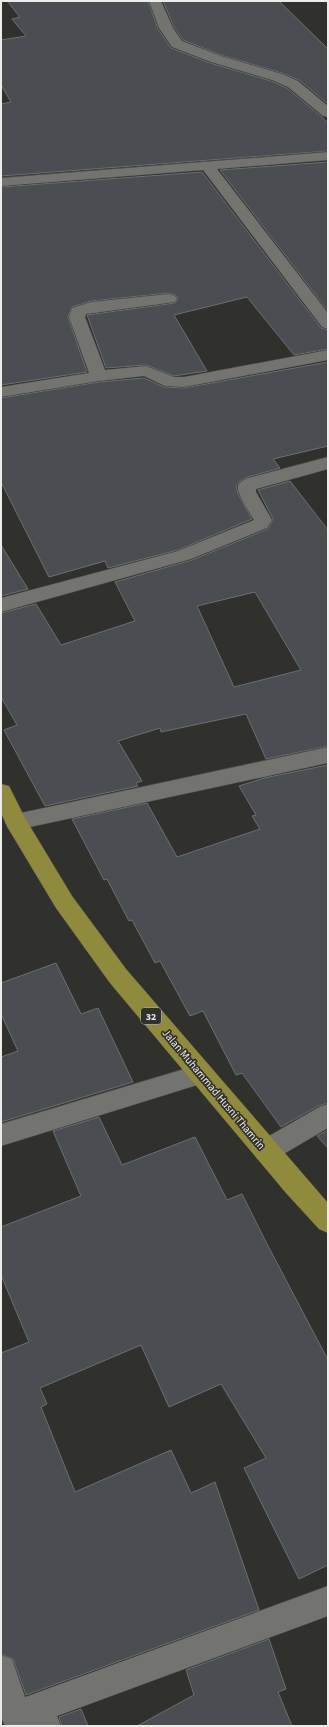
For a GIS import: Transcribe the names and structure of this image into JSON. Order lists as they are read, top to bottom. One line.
{"streets":{"highway":["32","Jalan Muhammad Husni Thamrin"]}}
